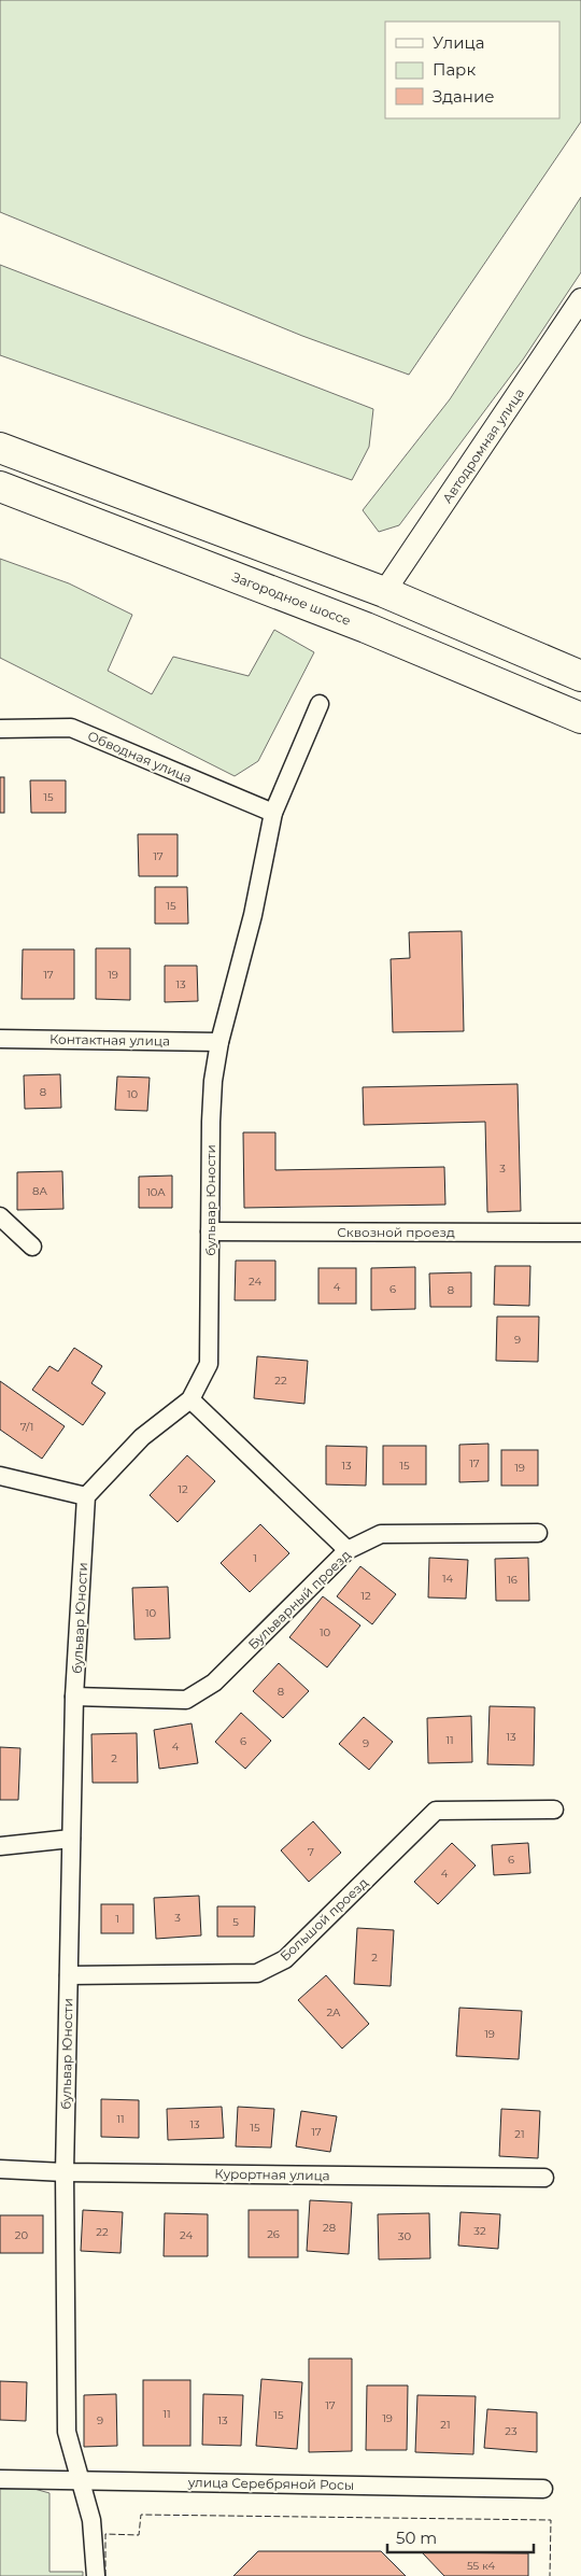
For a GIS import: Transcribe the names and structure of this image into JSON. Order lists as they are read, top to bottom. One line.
{"streets":{"highway":["Загородное шоссе"],"street":["Автодромная улица","Обводная улица","Контактная улица","бульвар Юности","Сквозной проезд","Бульварный проезд","Большой проезд","Курортная улица","улица Серебряной Росы"]},"crossings":[["Обводная улица","бульвар Юности"],["Контактная улица","бульвар Юности"],["бульвар Юности","Сквозной проезд"],["бульвар Юности","Бульварный проезд"],["бульвар Юности","Большой проезд"],["бульвар Юности","Курортная улица"],["бульвар Юности","улица Серебряной Росы"]],"house_numbers":["15","17","15","17","19","13","8","10","3","8А","10А","24","4","6","8","9","22","7/1","17","13","15","19","12","1","14","16","12","10","10","8","13","11","6","9","4","2","7","6","4","3","1","5","2","2А","19","11","13","15","17","21","28","32","22","26","20","24","30","17","11","15","19","9","13","21","23","55 к4"],"legend":["Улица","Парк","Здание"],"scale_bar":"50 m"}
